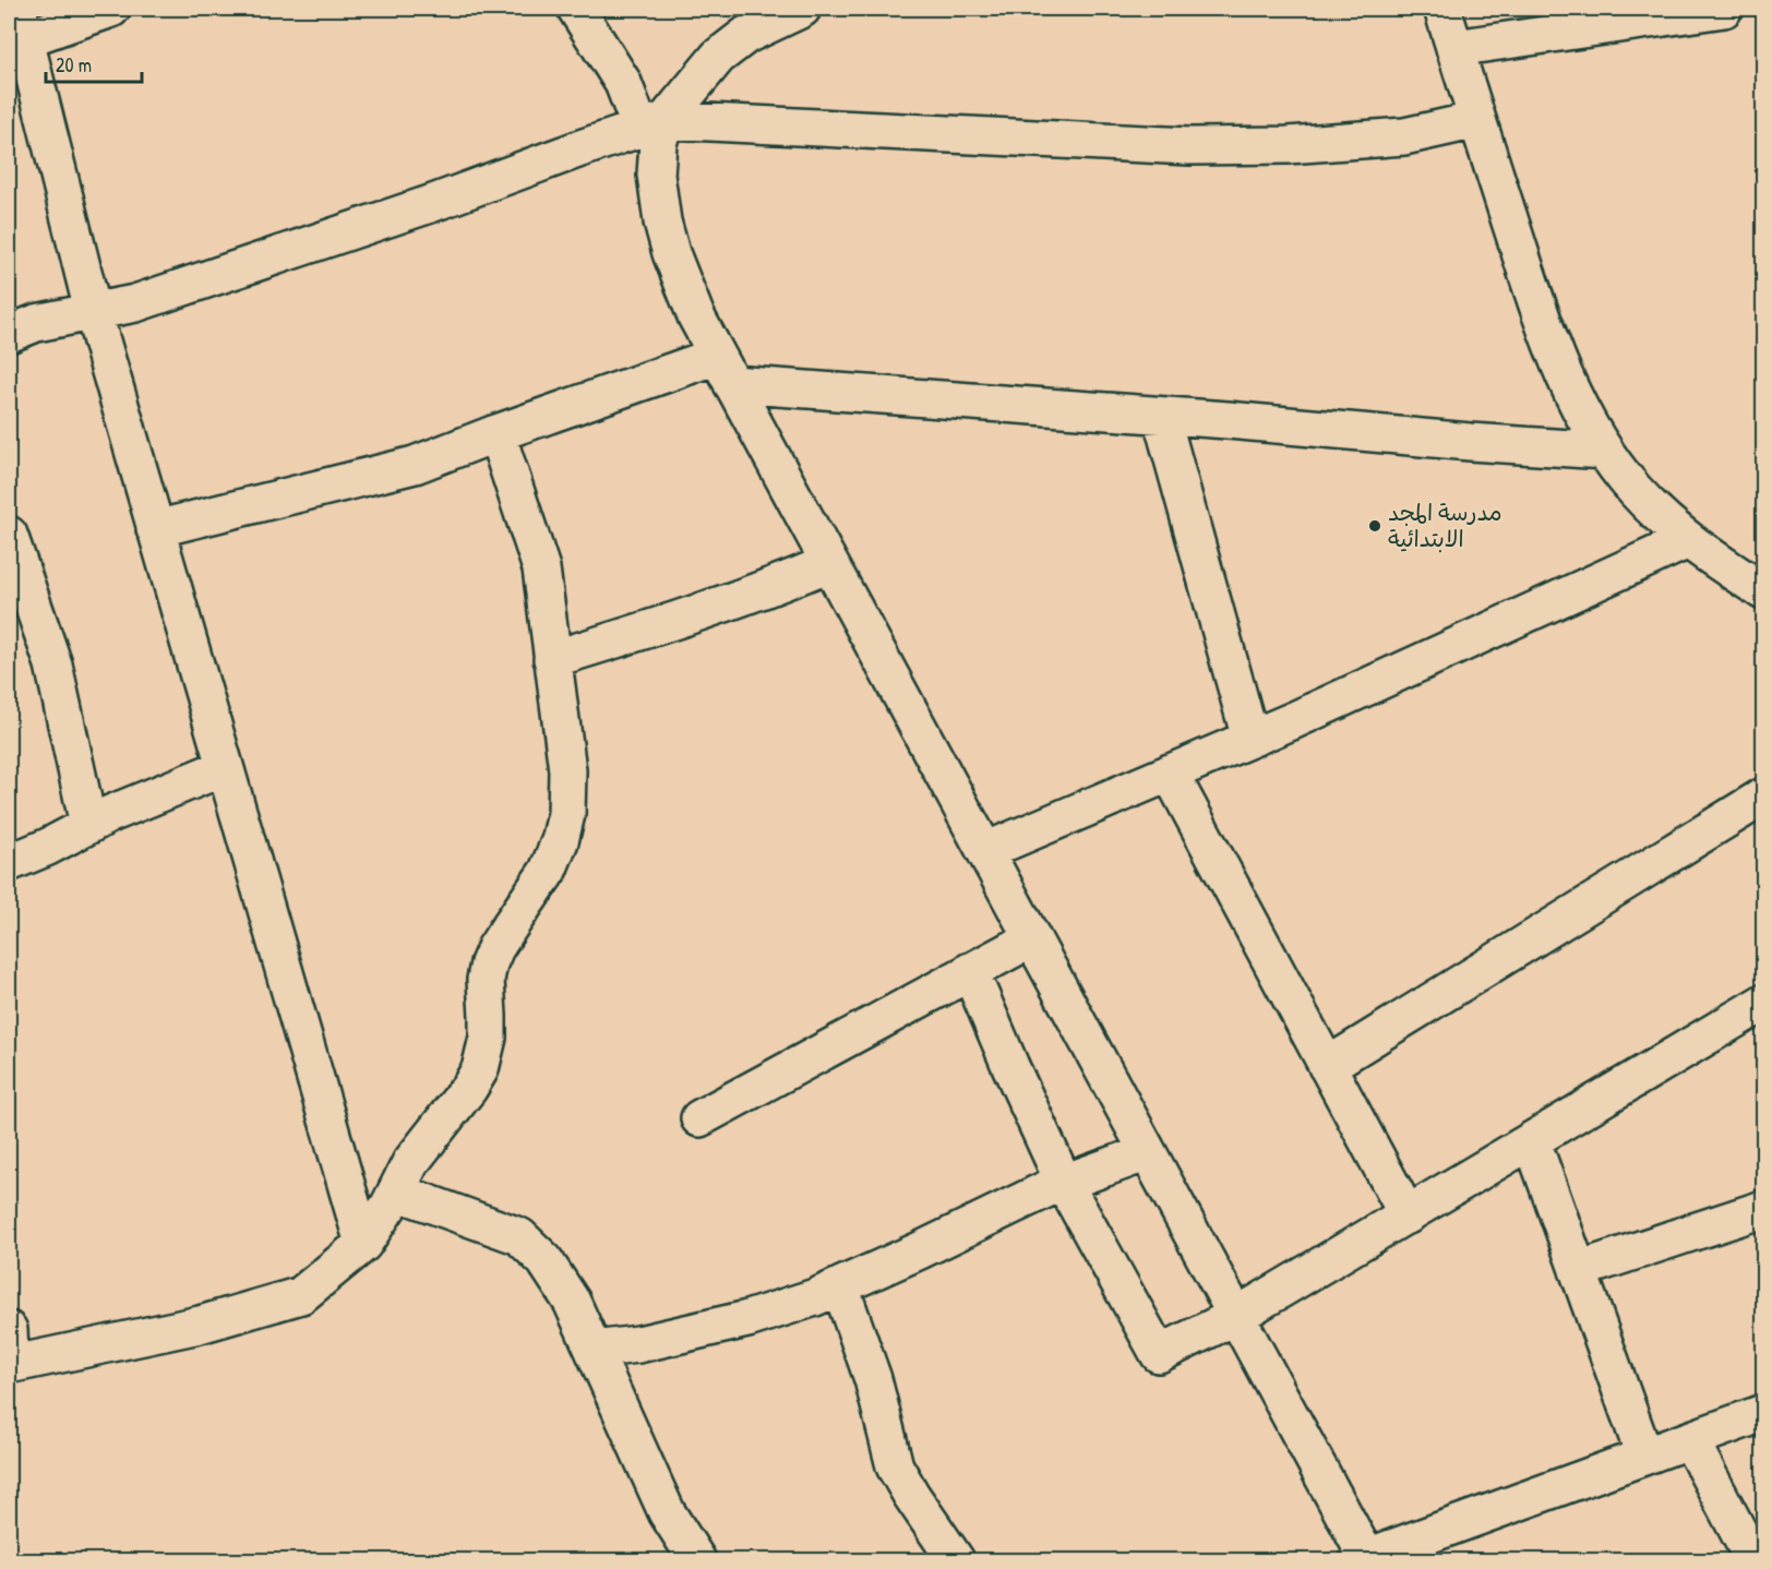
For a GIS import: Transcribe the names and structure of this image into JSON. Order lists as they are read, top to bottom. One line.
{"places":["مدرسة المجد الابتدائية"],"scale_bar":"20 m"}
